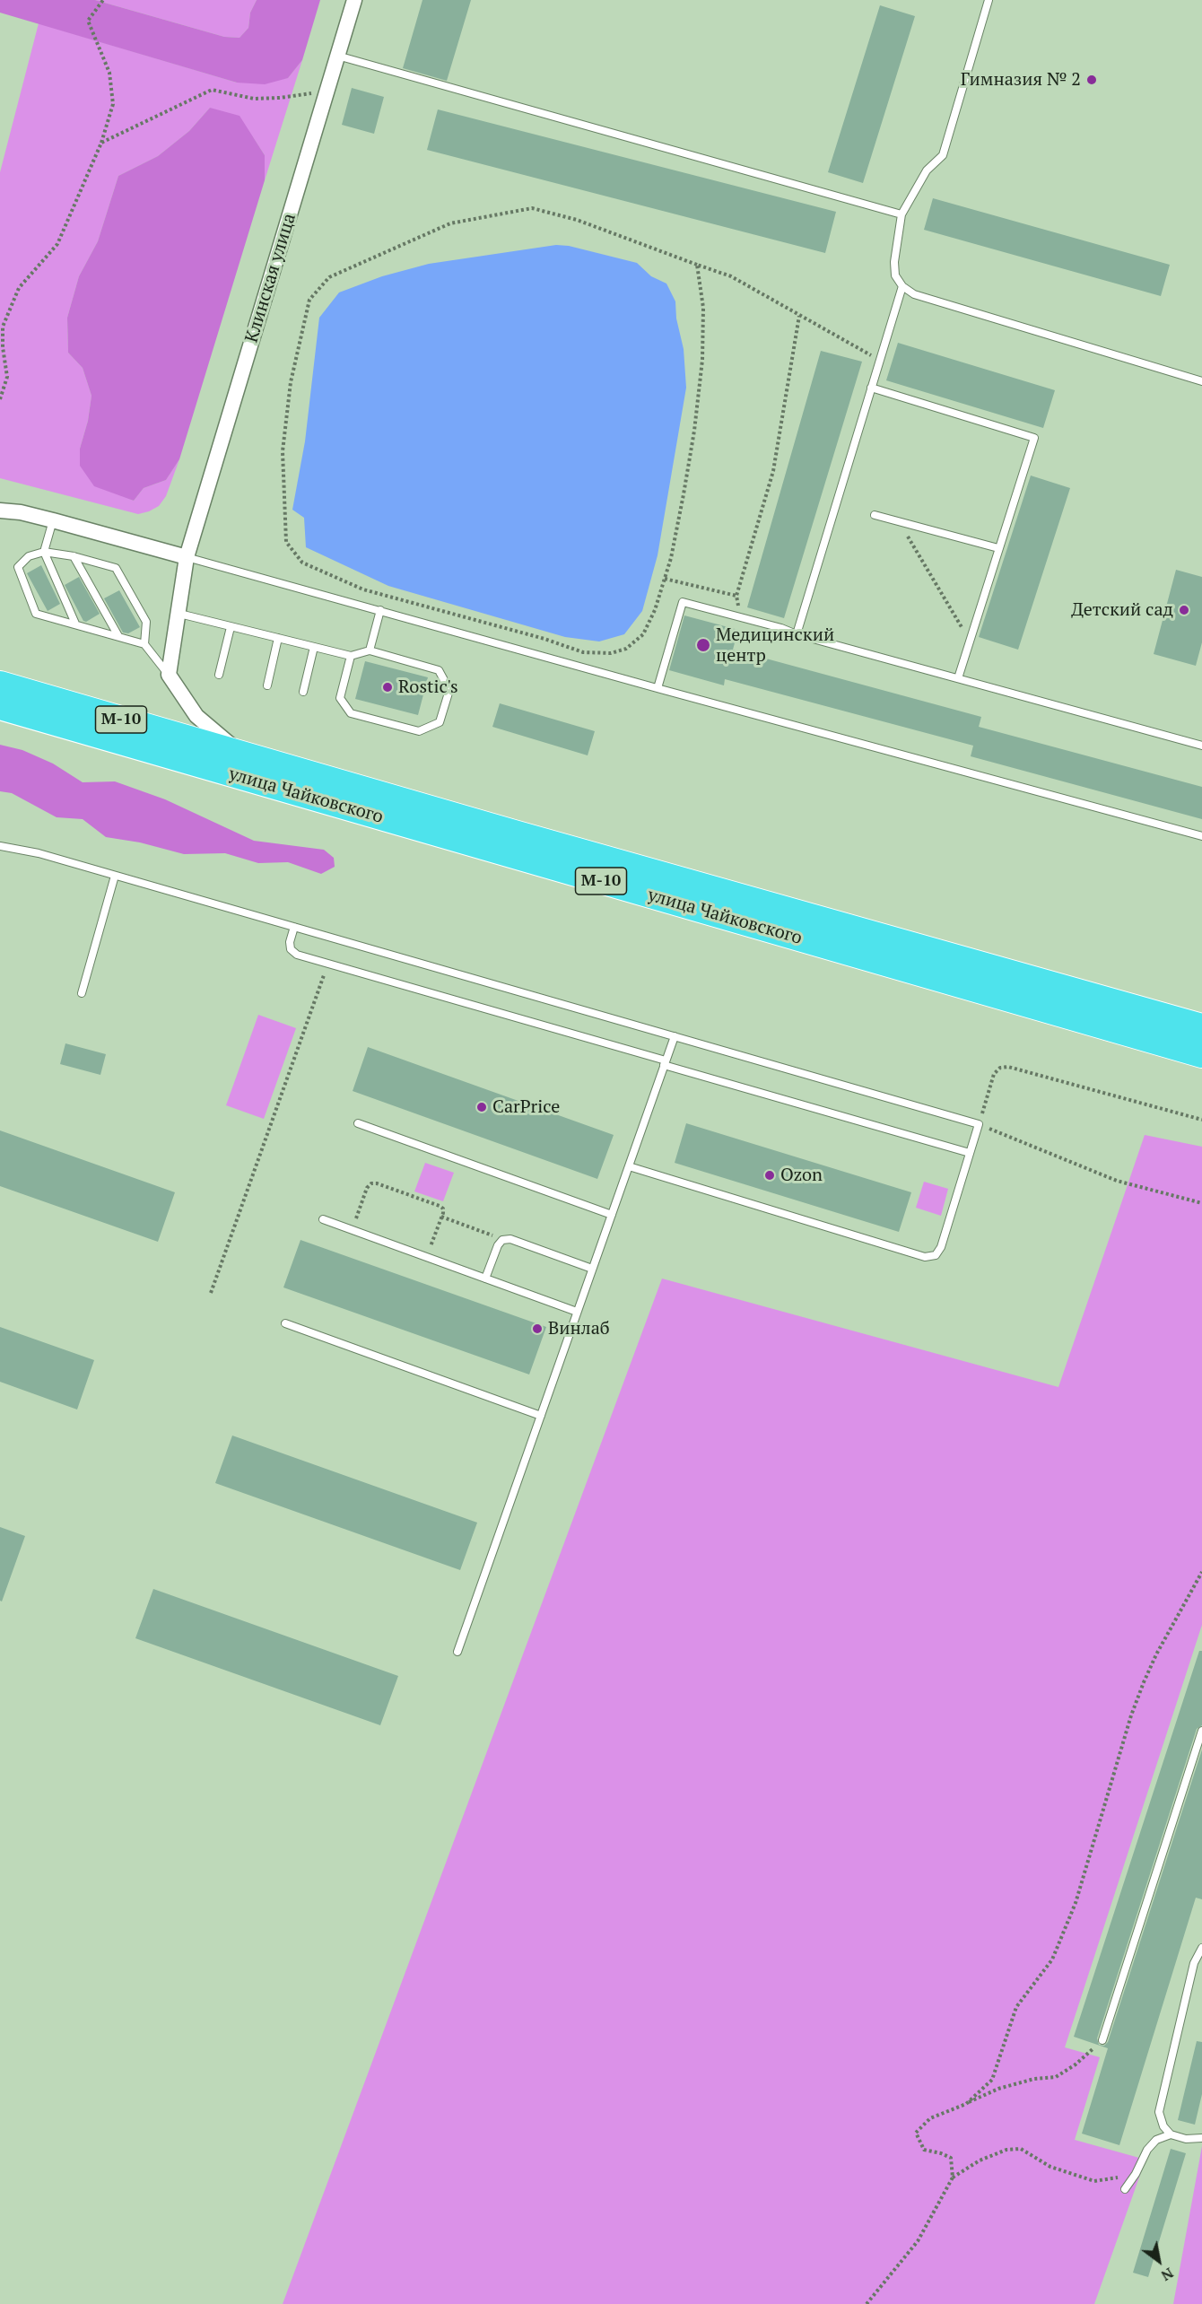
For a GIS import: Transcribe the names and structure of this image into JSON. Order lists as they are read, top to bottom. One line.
{"streets":{"highway":["М-10","улица Чайковского"],"street":["Клинская улица"]},"places":["Гимназия № 2","Детский сад","Медицинский центр","Rostic's","CarPrice","Ozon","Винлаб"],"north":"bottom right"}
